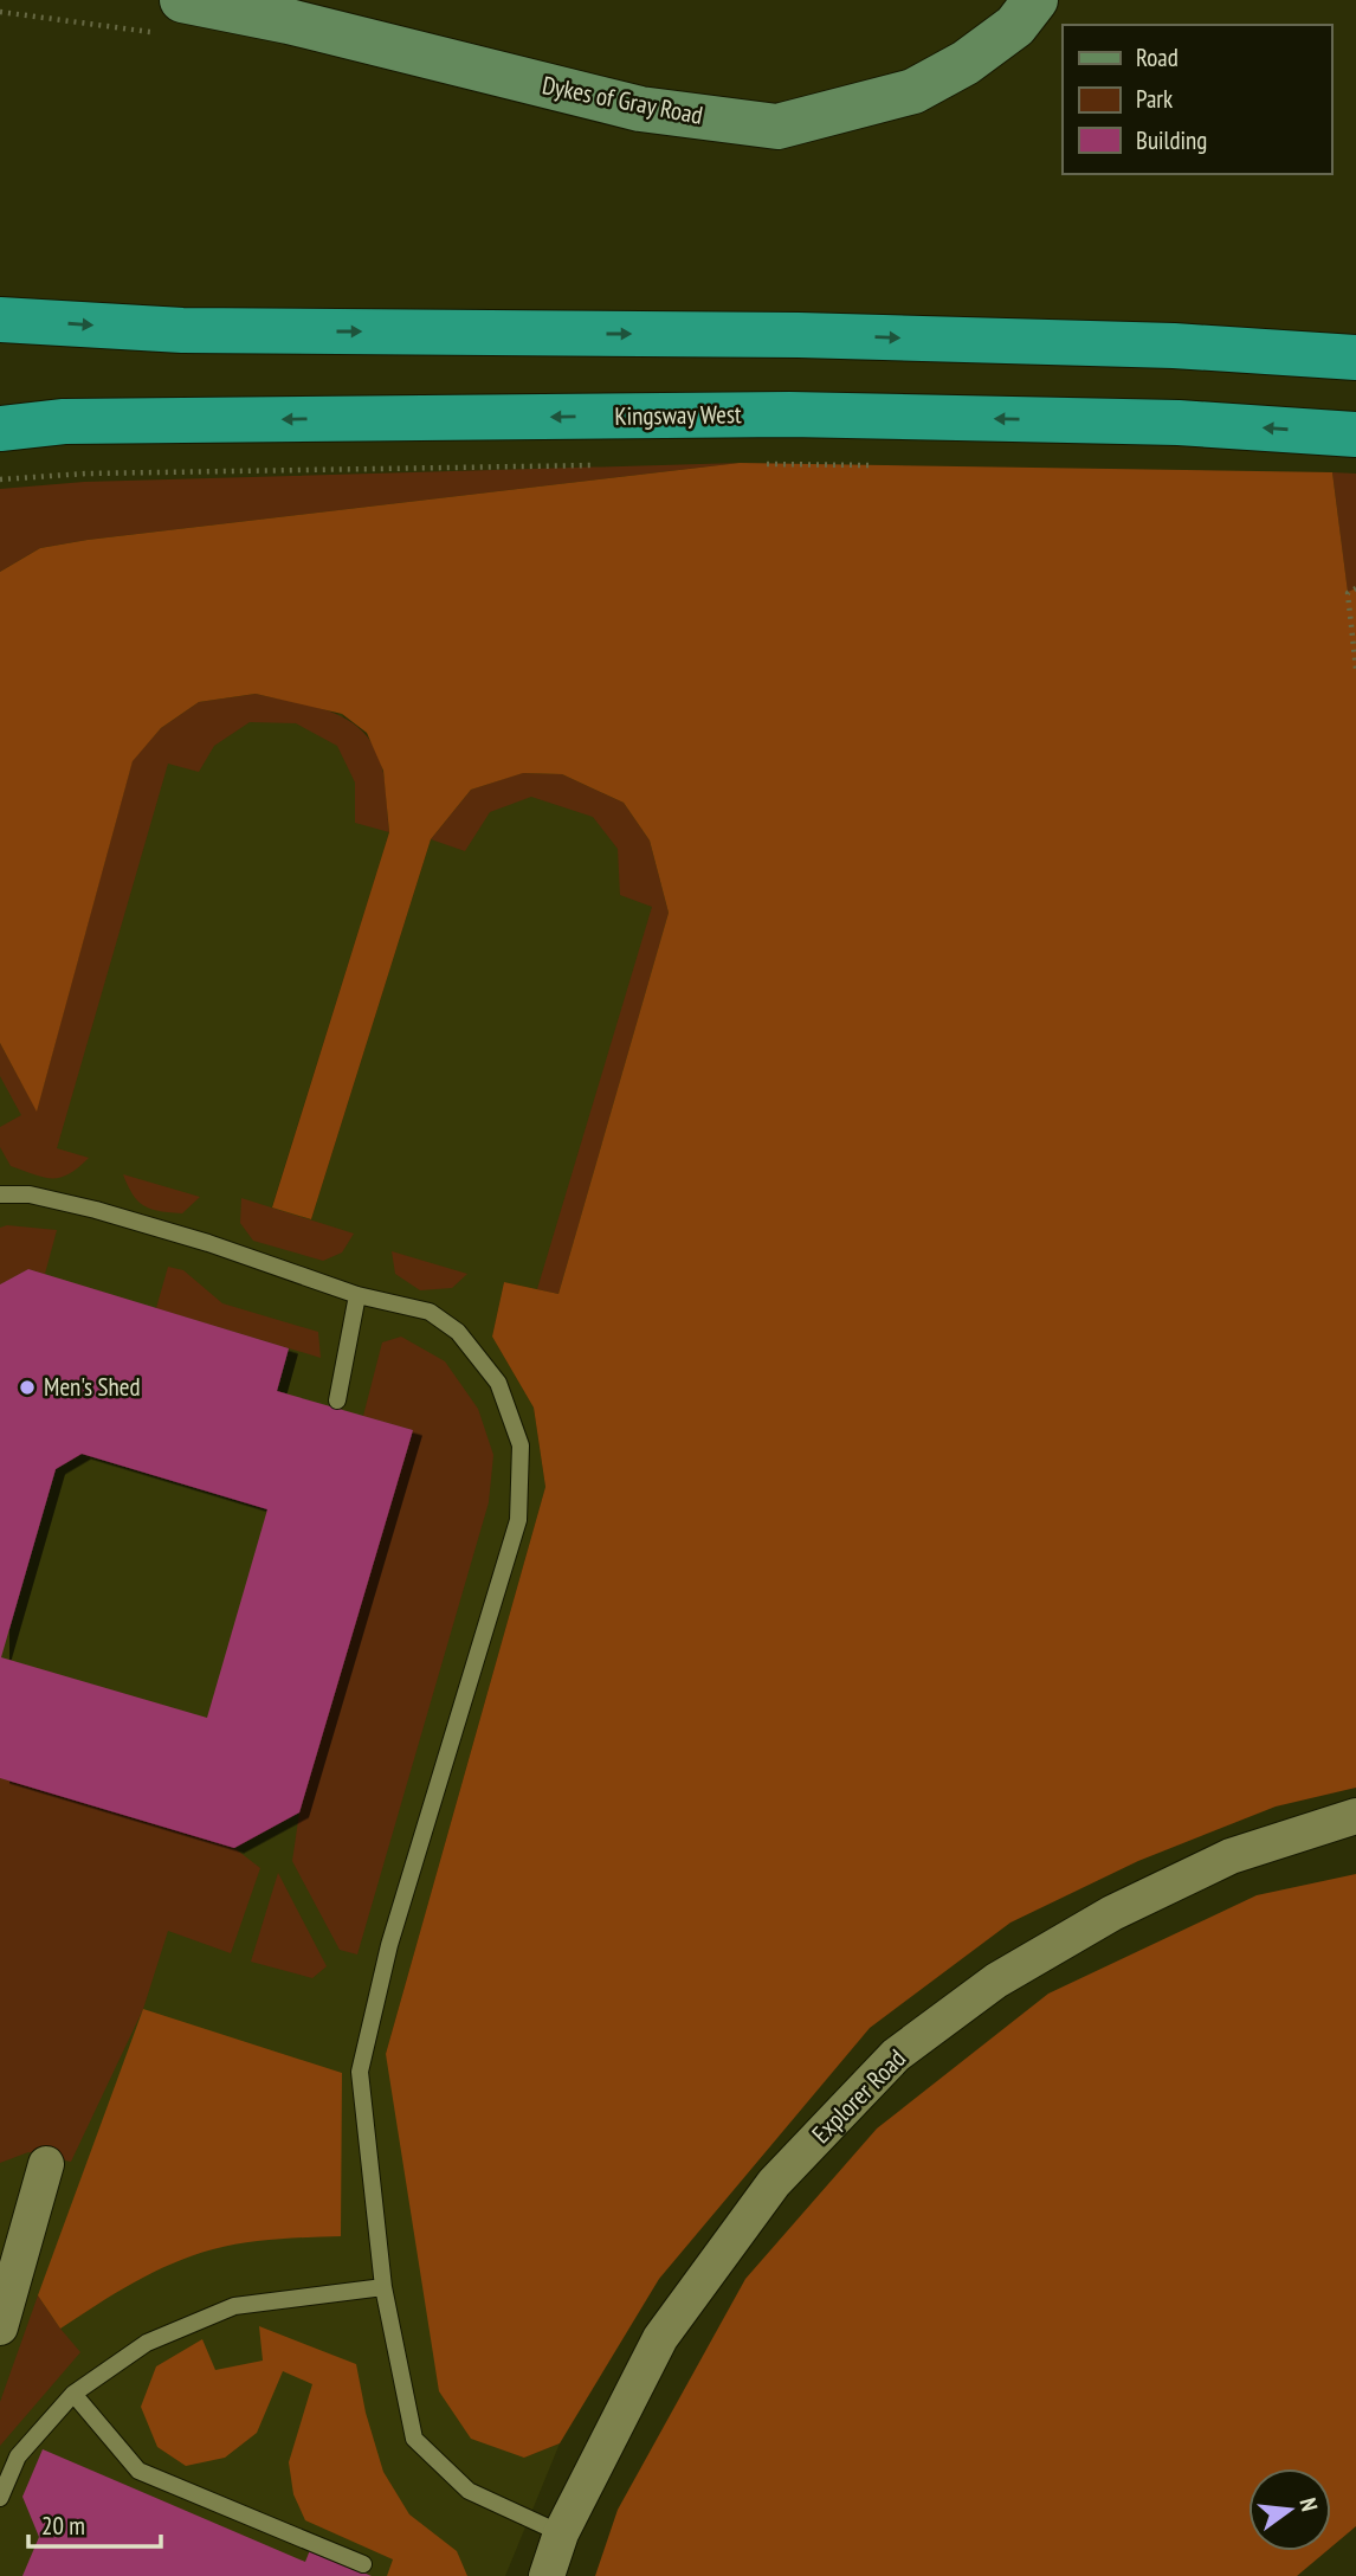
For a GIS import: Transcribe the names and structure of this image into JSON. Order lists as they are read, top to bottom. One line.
{"streets":{"highway":["Kingsway West"],"street":["Dykes of Gray Road","Explorer Road"]},"places":["Men's Shed"],"legend":["Road","Park","Building"],"scale_bar":"20 m","north":"right"}
